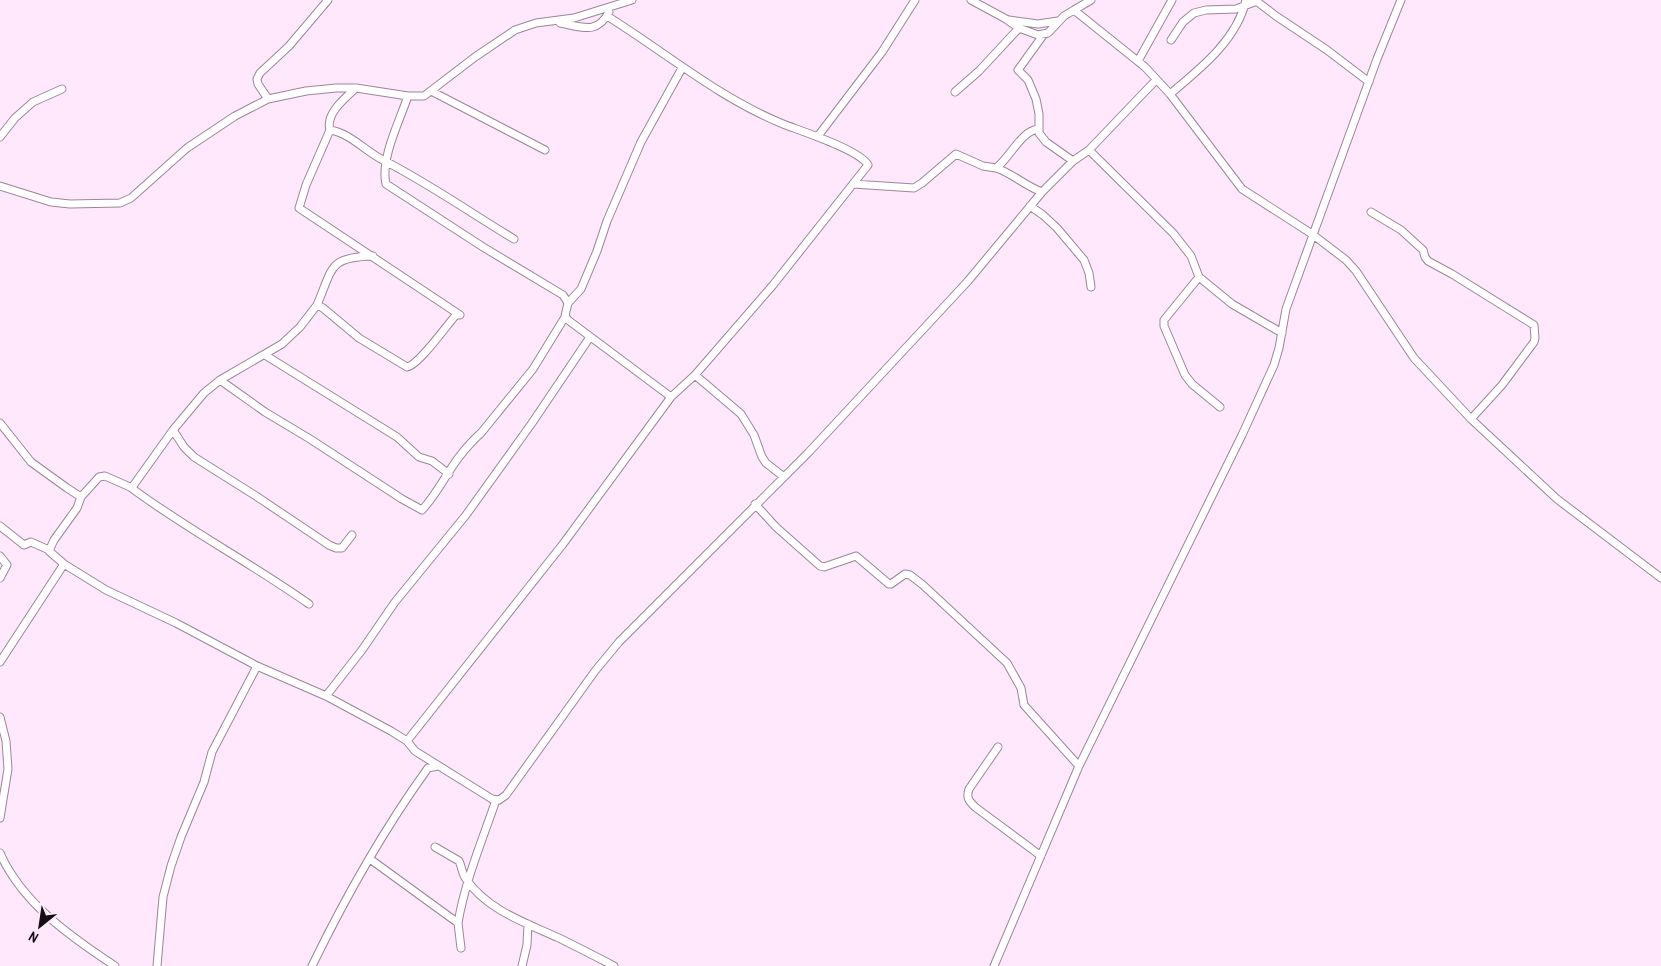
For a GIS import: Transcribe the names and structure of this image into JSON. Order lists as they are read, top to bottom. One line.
{"north":"bottom left"}
